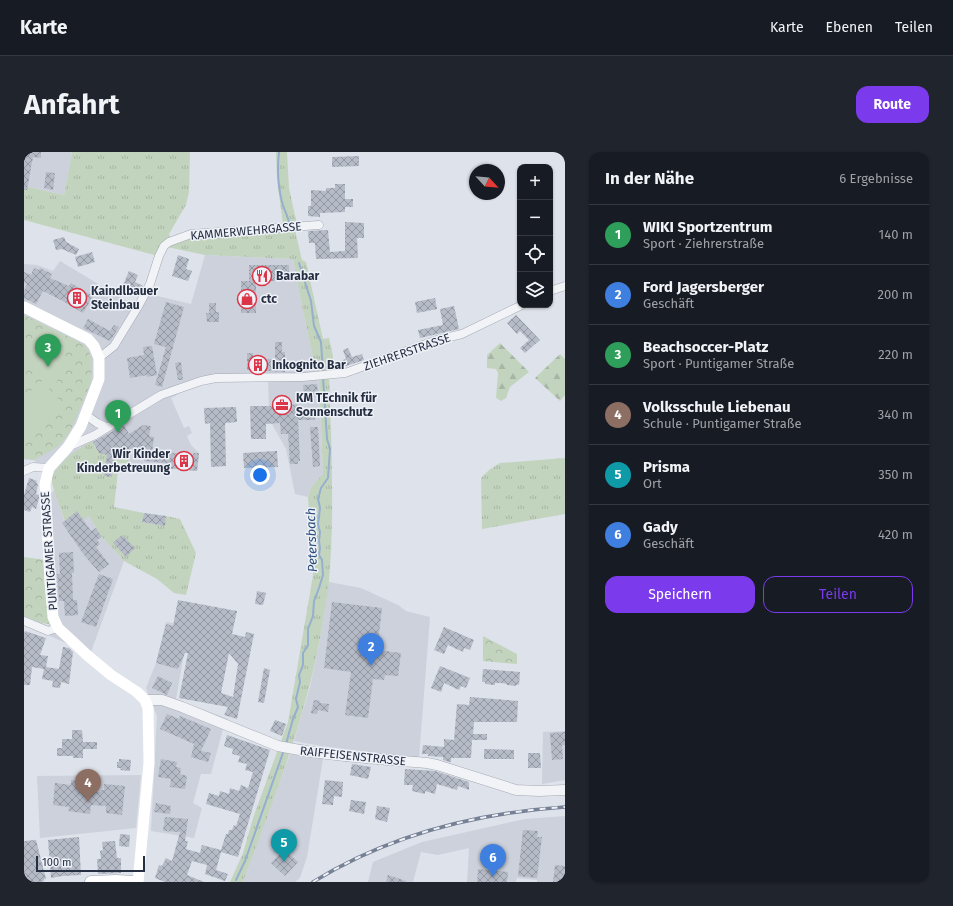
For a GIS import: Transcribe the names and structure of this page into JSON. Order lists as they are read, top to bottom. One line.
{"streets":{"main road":["PUNTIGAMER STRASSE"],"street":["KAMMERWEHRGASSE","ZIEHRERSTRASSE","RAIFFEISENSTRASSE"]},"crossings":[["KAMMERWEHRGASSE","PUNTIGAMER STRASSE"],["ZIEHRERSTRASSE","PUNTIGAMER STRASSE"],["PUNTIGAMER STRASSE","RAIFFEISENSTRASSE"]],"water":["Petersbach"],"places":{"restaurant":["Barabar"],"building":["Kaindlbauer Steinbau","Inkognito Bar","Wir Kinder Kinderbetreuung"],"shop":["ctc"],"office":["KM TEchnik für Sonnenschutz"]},"scale_bar":"100 m","north":"bottom right","page":{"header":"Karte","nav":["Karte","Ebenen","Teilen"],"buttons":["Route",["Speichern","Teilen"]],"title":"Anfahrt","heading":["In der Nähe","6 Ergebnisse"],"map_buttons":["+","−"],"list":[{"mark":"1","name":"WIKI Sportzentrum","note":"Sport · Ziehrerstraße","value":"140 m"},{"mark":"2","name":"Ford Jagersberger","note":"Geschäft","value":"200 m"},{"mark":"3","name":"Beachsoccer-Platz","note":"Sport · Puntigamer Straße","value":"220 m"},{"mark":"4","name":"Volksschule Liebenau","note":"Schule · Puntigamer Straße","value":"340 m"},{"mark":"5","name":"Prisma","note":"Ort","value":"350 m"},{"mark":"6","name":"Gady","note":"Geschäft","value":"420 m"}],"pins":["3","1","2","4","5","6"],"scale":"100 m"}}
